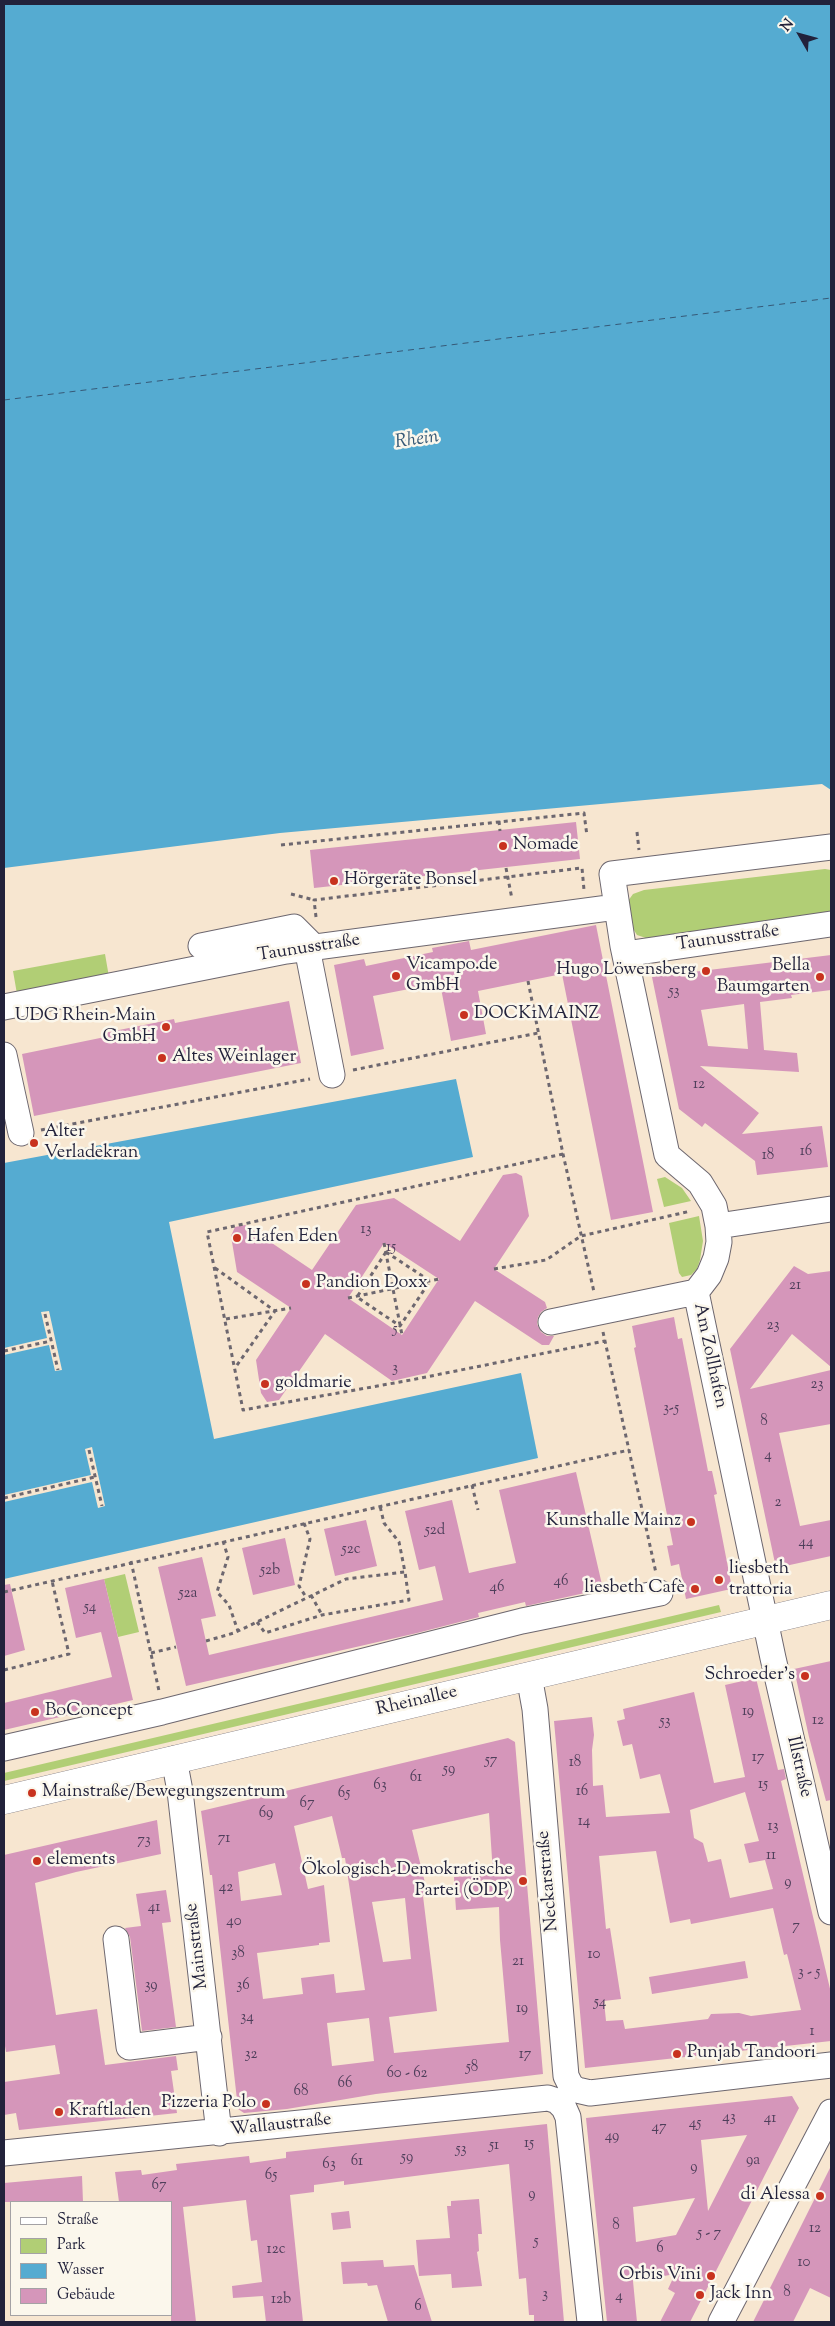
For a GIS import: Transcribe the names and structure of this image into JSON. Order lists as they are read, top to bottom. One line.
{"streets":{"main road":["Rheinallee"],"street":["Taunusstraße","Am Zollhafen","Illstraße","Neckarstraße","Mainstraße","Wallaustraße"]},"crossings":[["Am Zollhafen","Rheinallee"],["Am Zollhafen","Illstraße"],["Rheinallee","Illstraße"],["Rheinallee","Neckarstraße"],["Rheinallee","Mainstraße"],["Neckarstraße","Wallaustraße"],["Mainstraße","Wallaustraße"]],"water":["Rhein"],"places":["Nomade","Hörgeräte Bonsel","Hugo Löwensberg","Vicampo.de GmbH","Bella Baumgarten","DOCK1MAINZ","UDG Rhein-Main GmbH","Altes Weinlager","Alter Verladekran","Hafen Eden","Pandion Doxx","goldmarie","Kunsthalle Mainz","liesbeth trattoria","liesbeth Cafè","Schroeder's","BoConcept","Mainstraße/Bewegungszentrum","elements","Ökologisch-Demokratische Partei (ÖDP)","Punjab Tandoori","Pizzeria Polo","Kraftladen","di Alessa","Orbis Vini","Jack Inn"],"house_numbers":["53","12","16","18","13","15","21","23","5","3","23","3-5","8","4","2","52d","44","52c","52b","46","46","52a","54","19","12","53","17","57","18","59","61","15","63","16","65","67","69","14","13","71","73","11","9","42","41","40","7","38","10","21","3 - 5","39","36","54","19","34","1","32","17","58","60 - 62","66","68","43","41","45","47","49","15","51","53","59","9a","61","63","9","65","67","9","8","12","5 - 7","5","6","12c","10","8","3","4","12b","6"],"legend":["Straße","Park","Wasser","Gebäude"],"north":"top left"}
